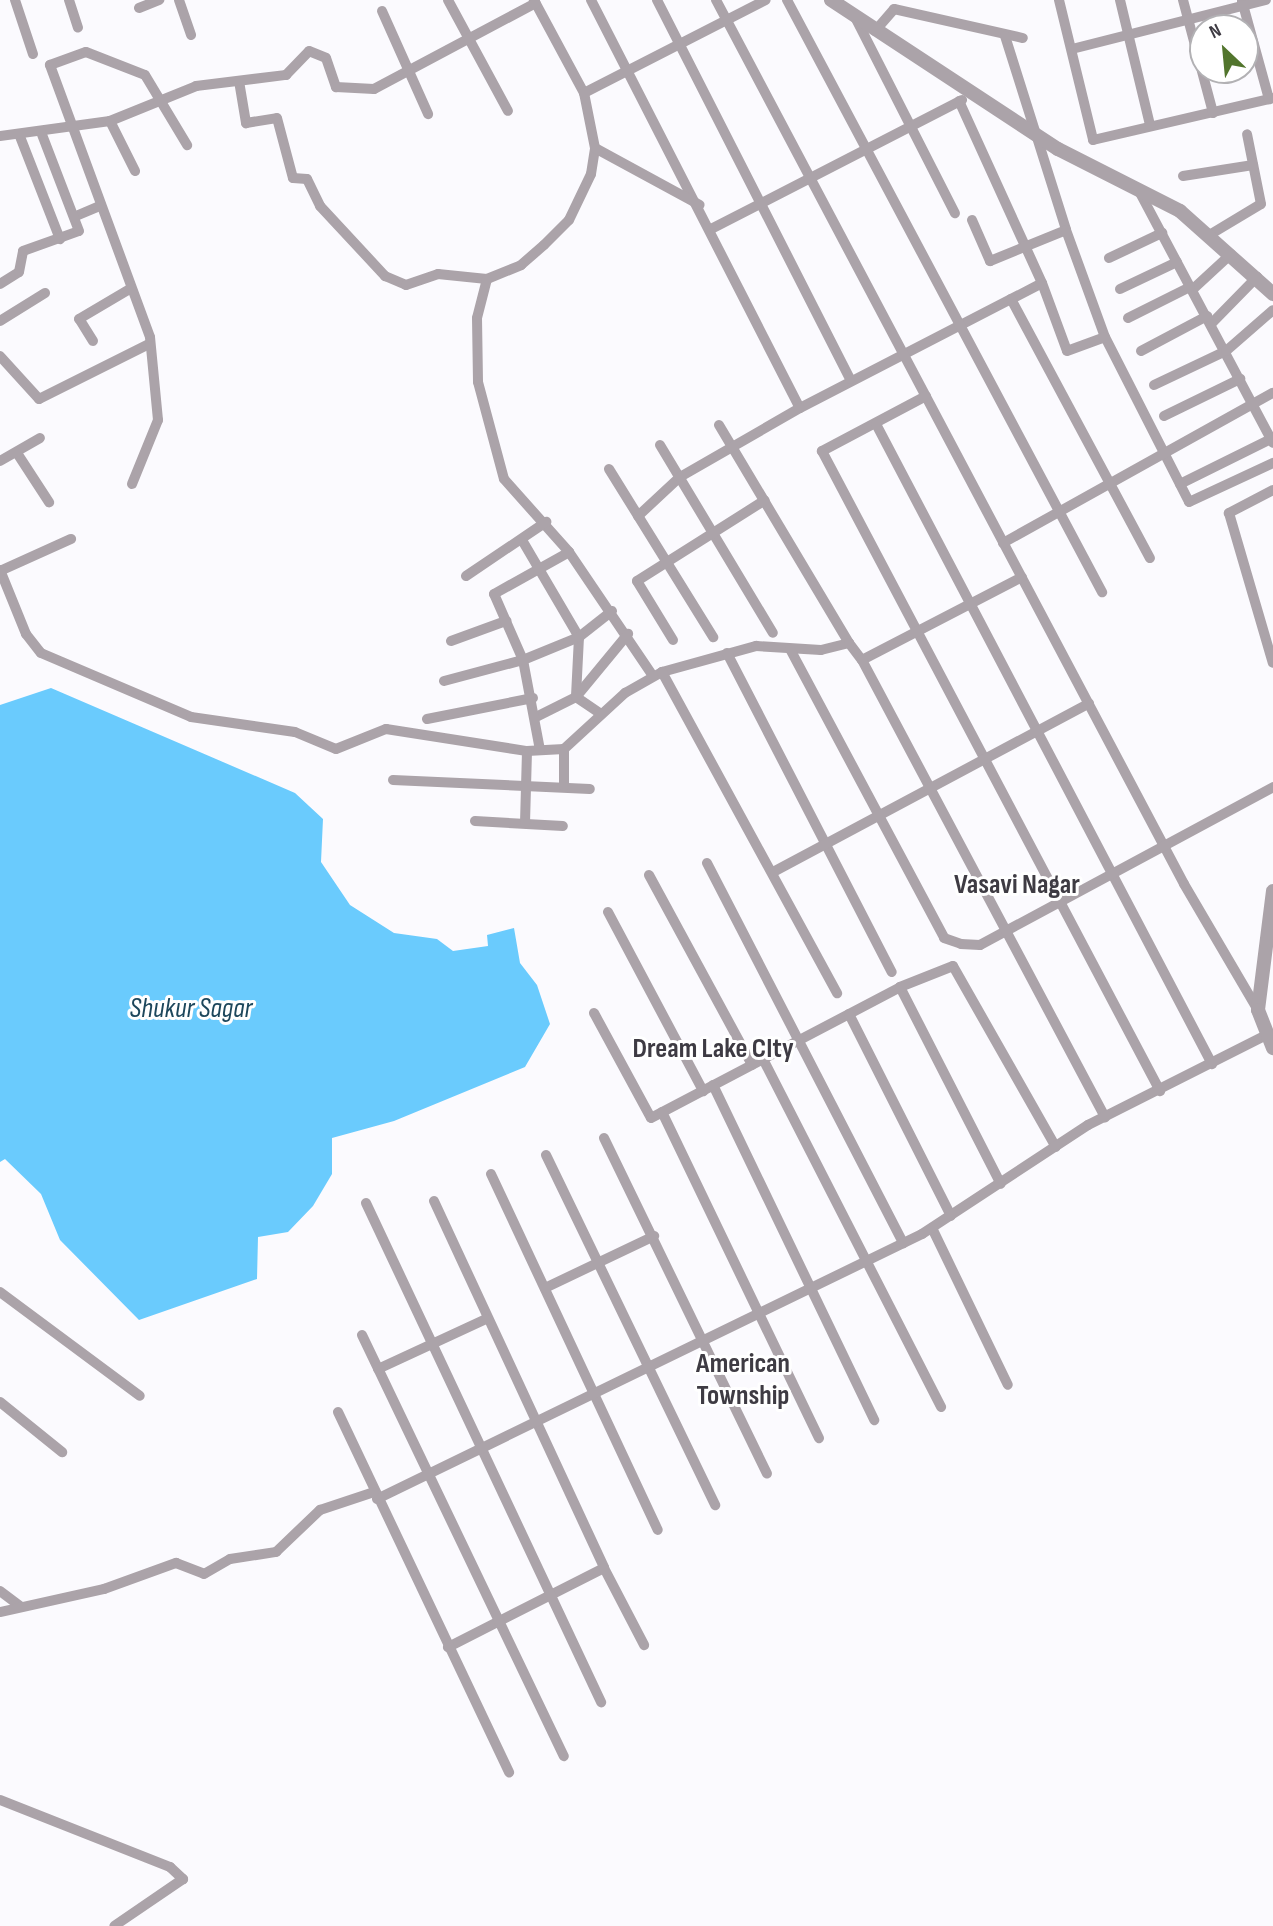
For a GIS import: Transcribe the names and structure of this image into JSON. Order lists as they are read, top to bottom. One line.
{"districts":["Vasavi Nagar","Dream Lake CIty","American Township"],"water":["Shukur Sagar"],"north":"top left"}
